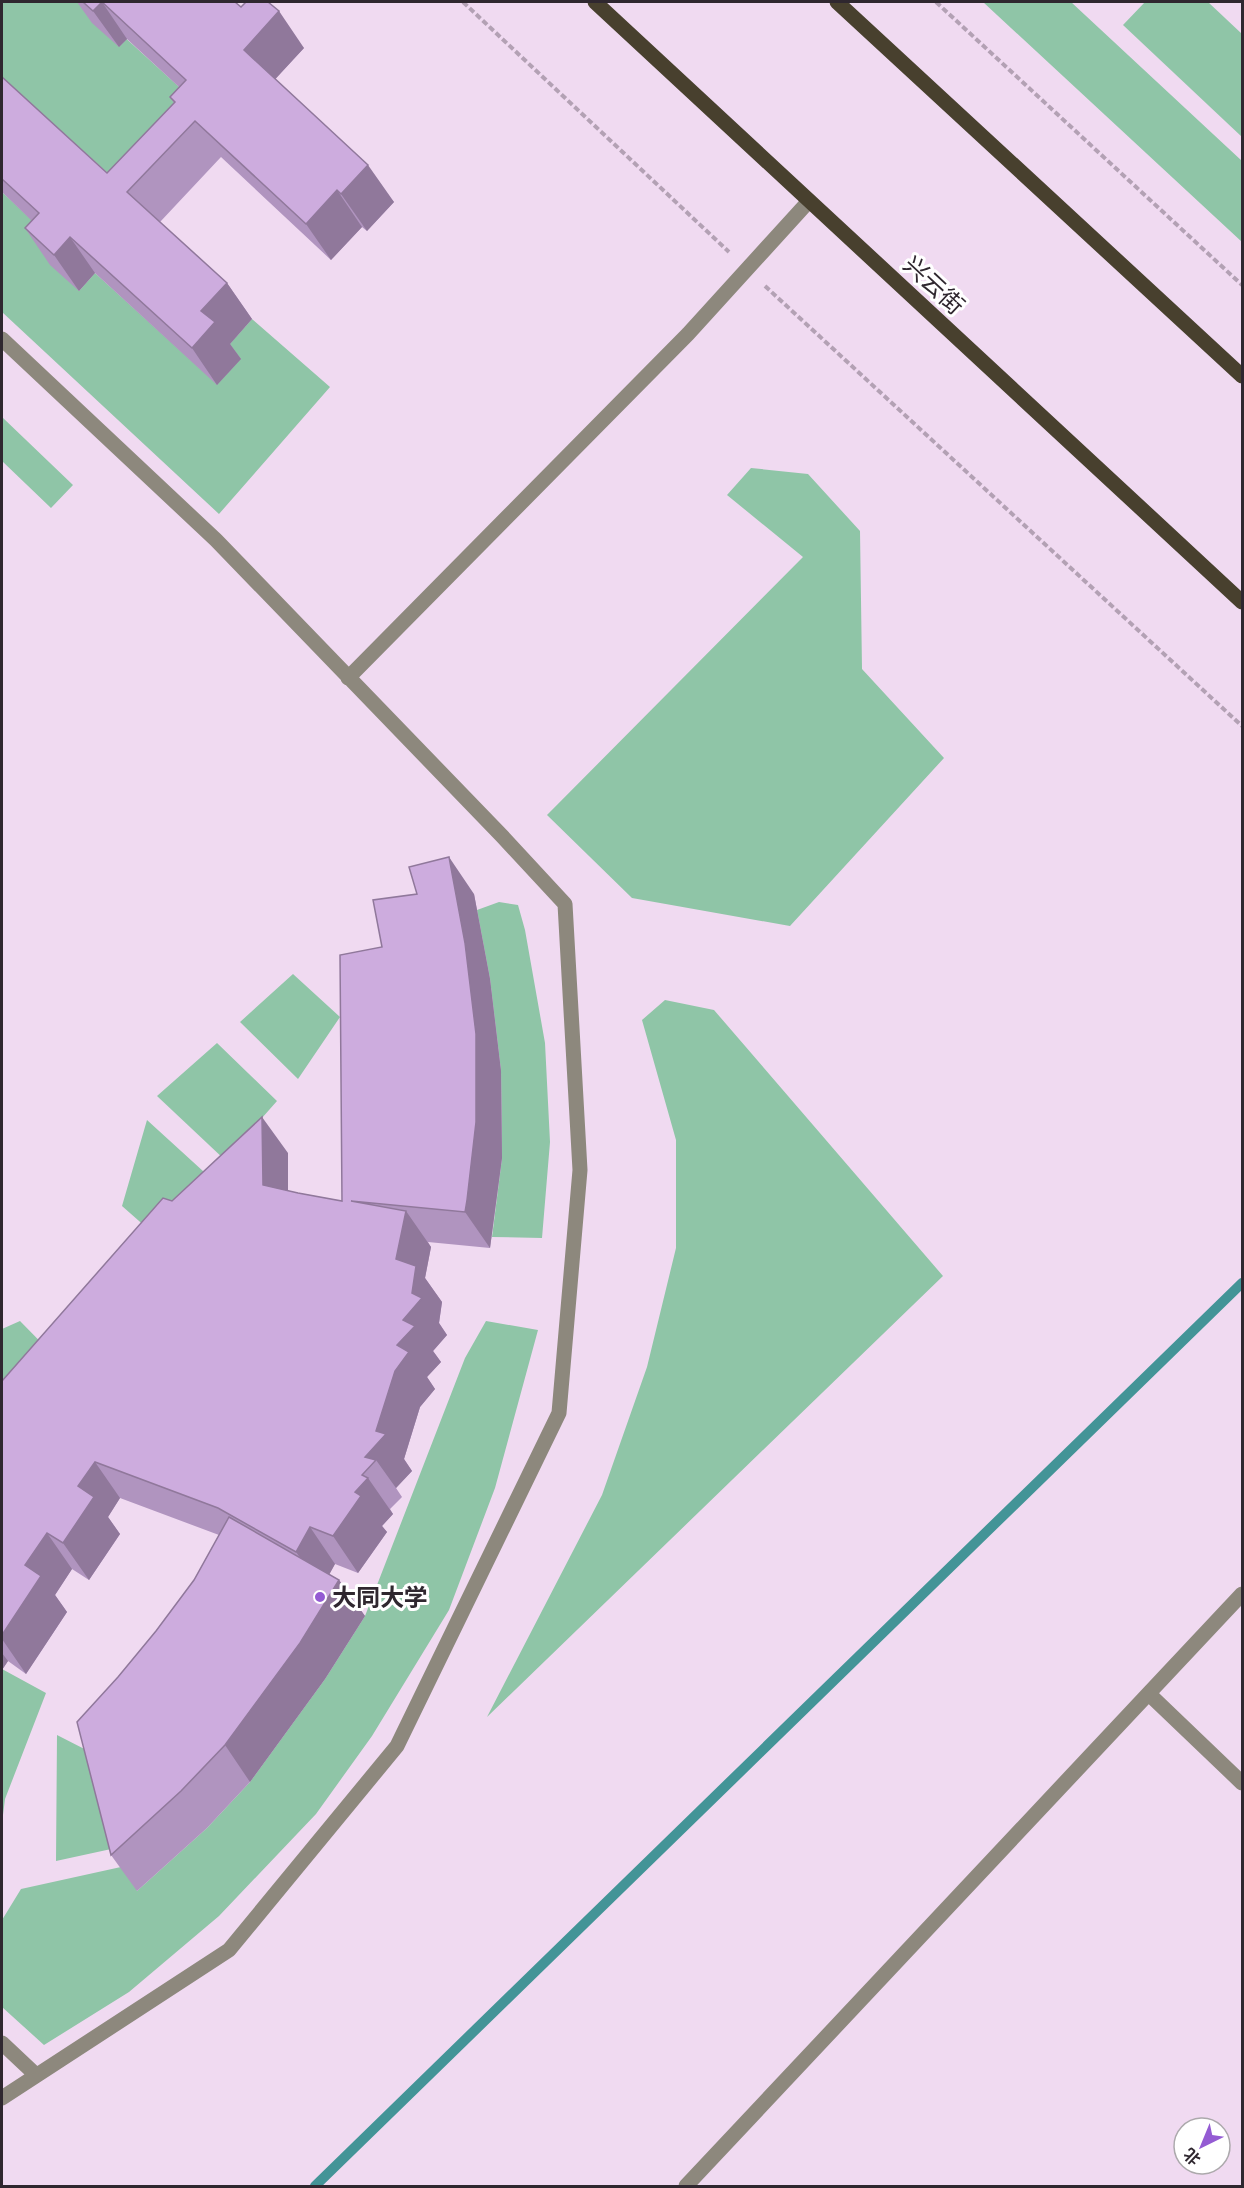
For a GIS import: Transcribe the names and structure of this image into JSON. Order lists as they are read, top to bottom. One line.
{"streets":{"main road":["兴云街"]},"places":["大同大学"],"north":"bottom left"}
